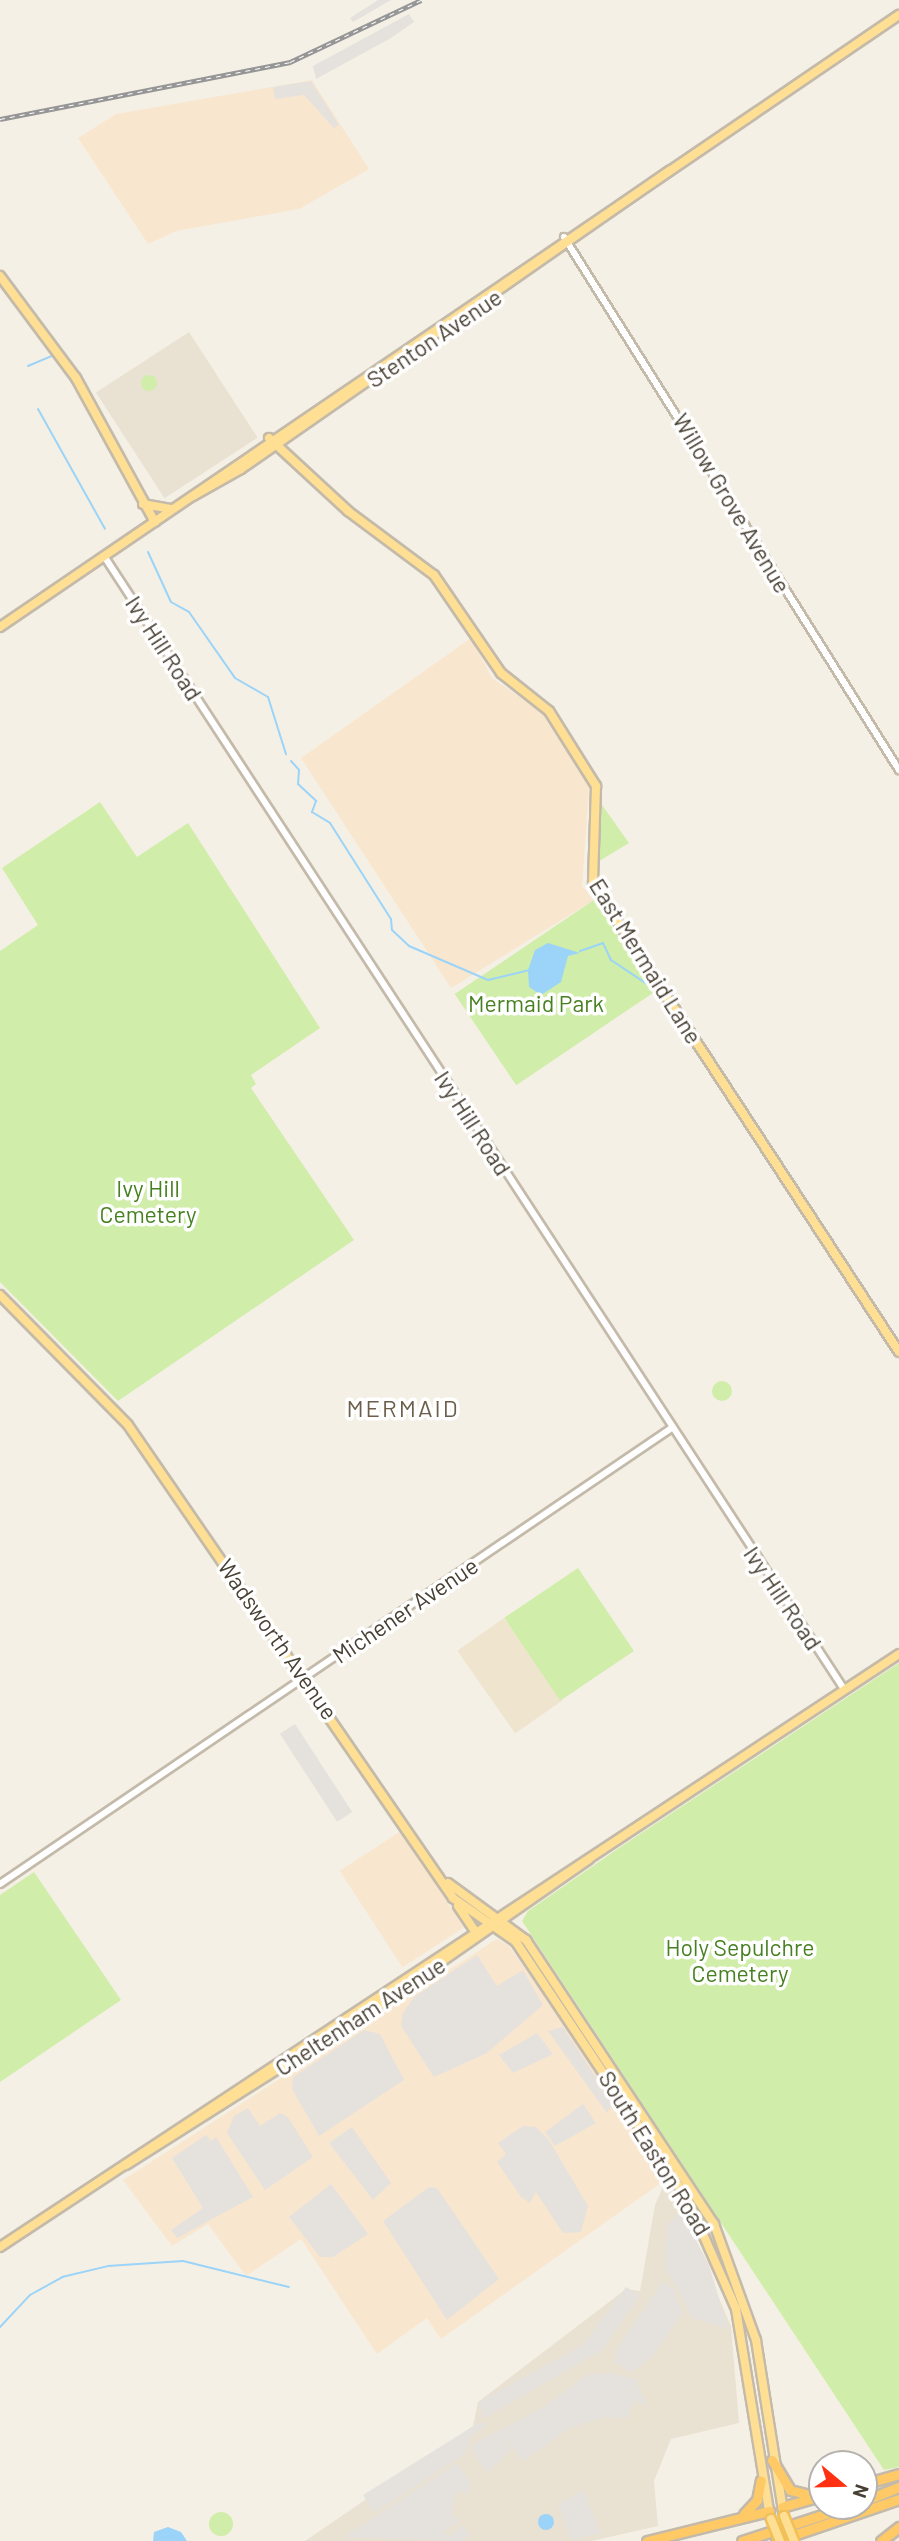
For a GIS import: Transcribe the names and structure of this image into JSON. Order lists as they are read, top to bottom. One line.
{"streets":{"main road":["Stenton Avenue","East Mermaid Lane","Wadsworth Avenue","Cheltenham Avenue","South Easton Road"],"street":["Willow Grove Avenue","Ivy Hill Road","Michener Avenue"]},"crossings":[["Stenton Avenue","Willow Grove Avenue"],["Stenton Avenue","Ivy Hill Road"],["Stenton Avenue","East Mermaid Lane"],["Ivy Hill Road","Michener Avenue"],["Ivy Hill Road","Cheltenham Avenue"],["Michener Avenue","Wadsworth Avenue"],["Wadsworth Avenue","Cheltenham Avenue"],["Wadsworth Avenue","South Easton Road"],["Cheltenham Avenue","South Easton Road"]],"districts":["MERMAID"],"parks":["Mermaid Park","Ivy Hill Cemetery","Holy Sepulchre Cemetery"],"north":"right"}
